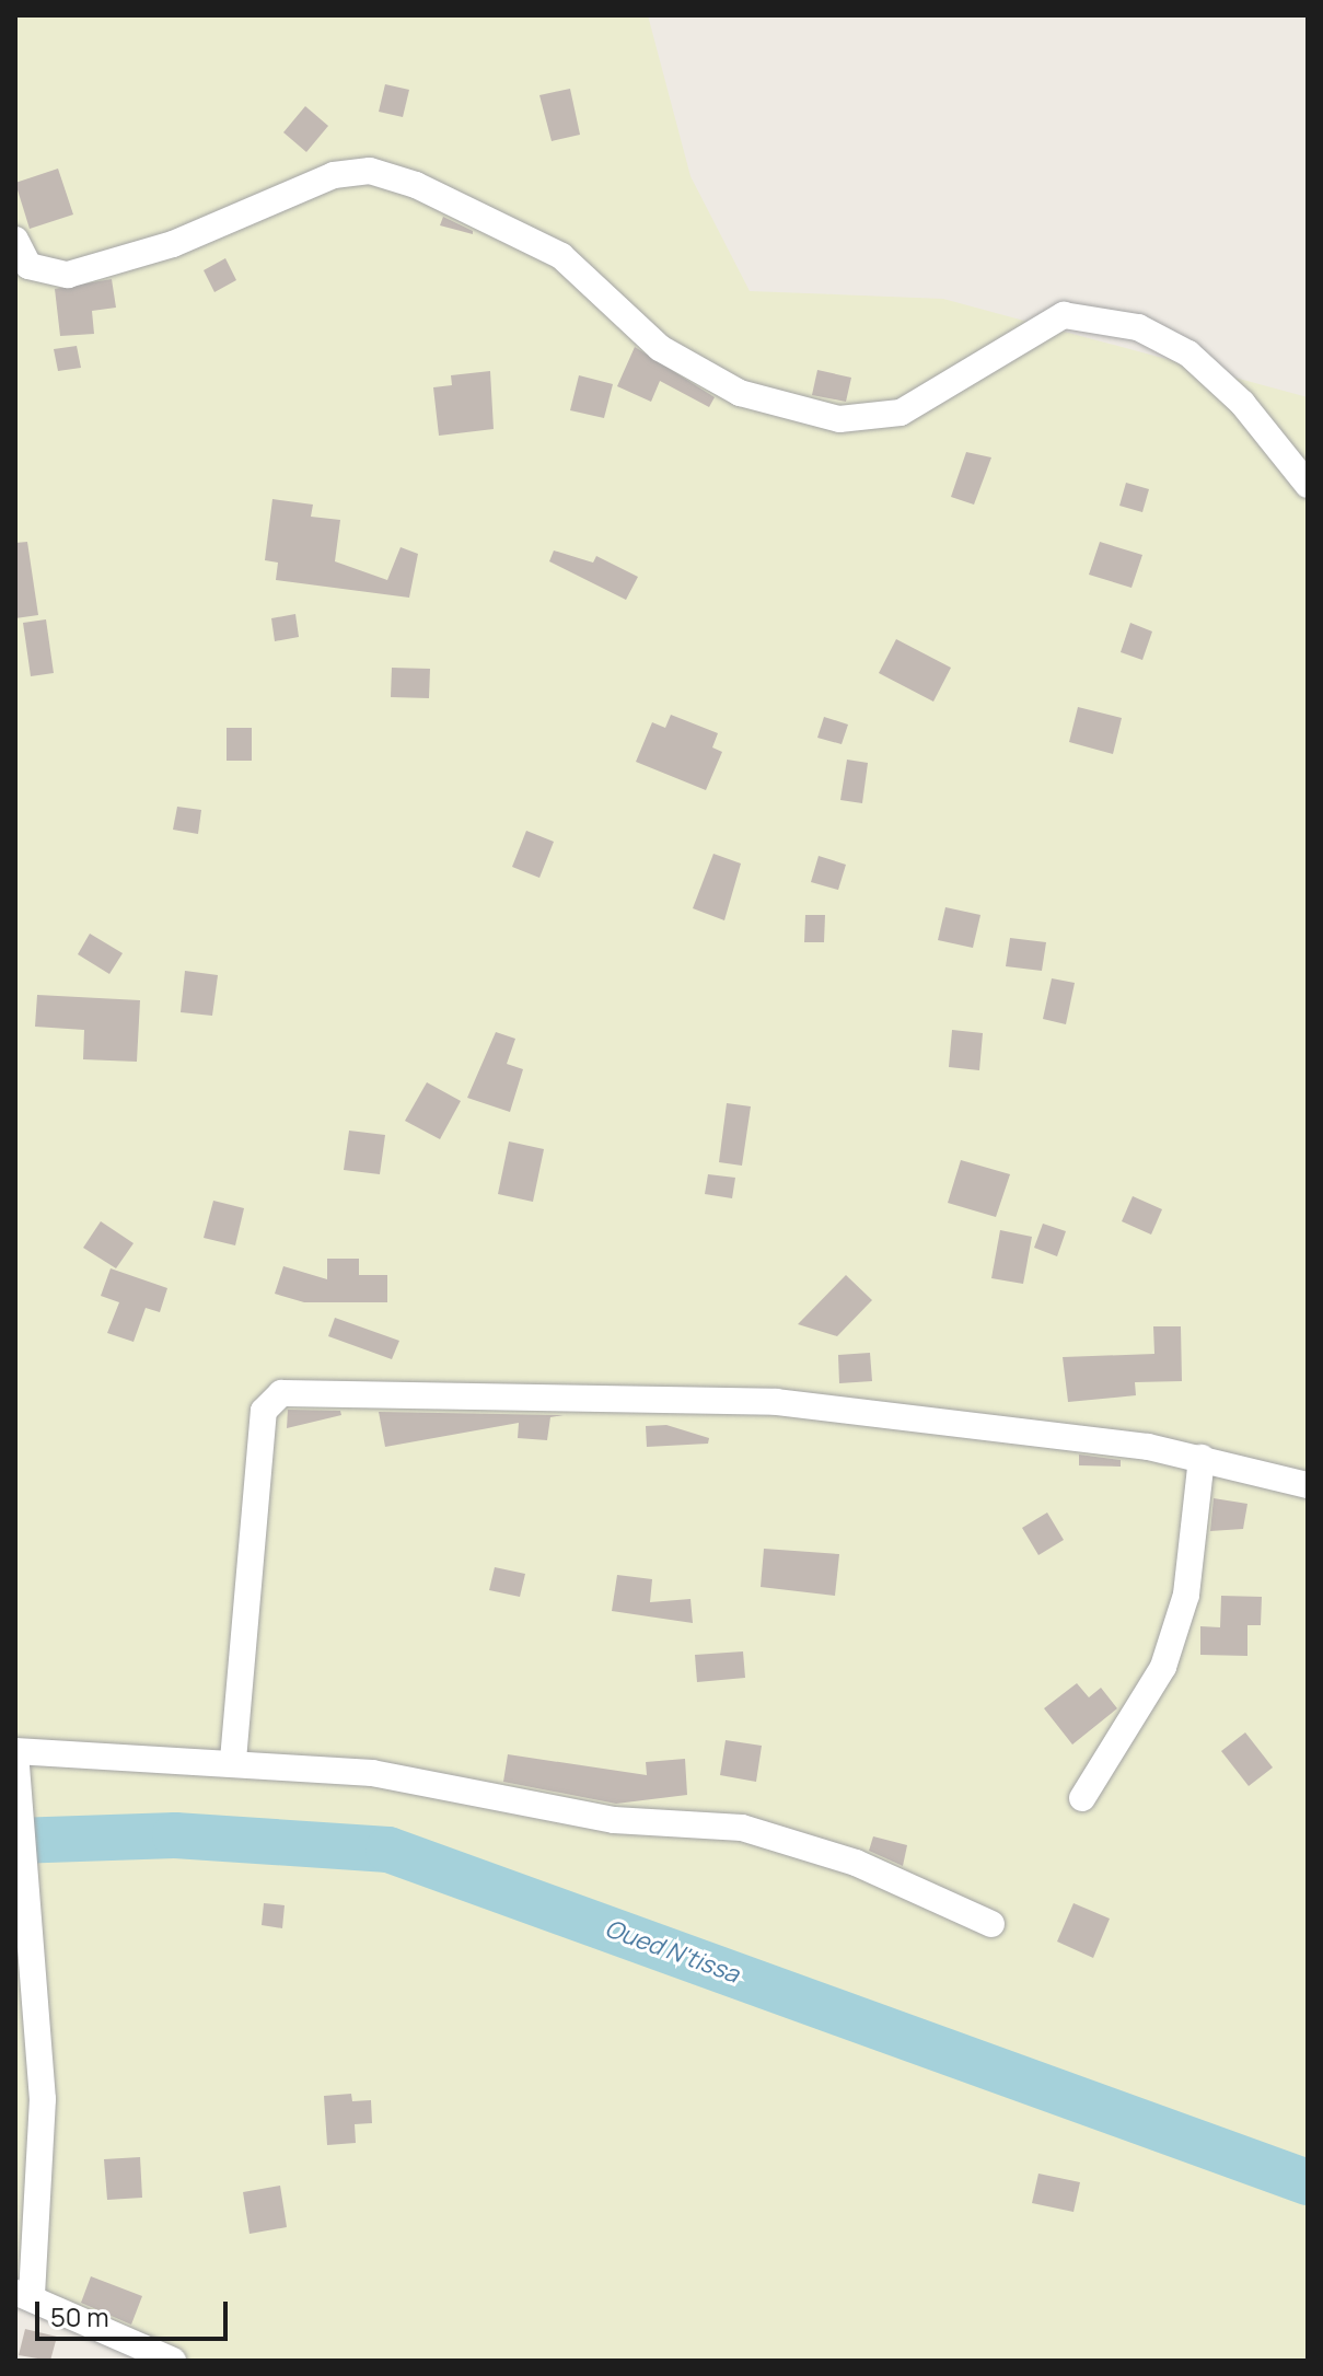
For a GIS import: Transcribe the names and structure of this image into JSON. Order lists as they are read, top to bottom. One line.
{"water":["Oued N'tissa"],"scale_bar":"50 m"}
